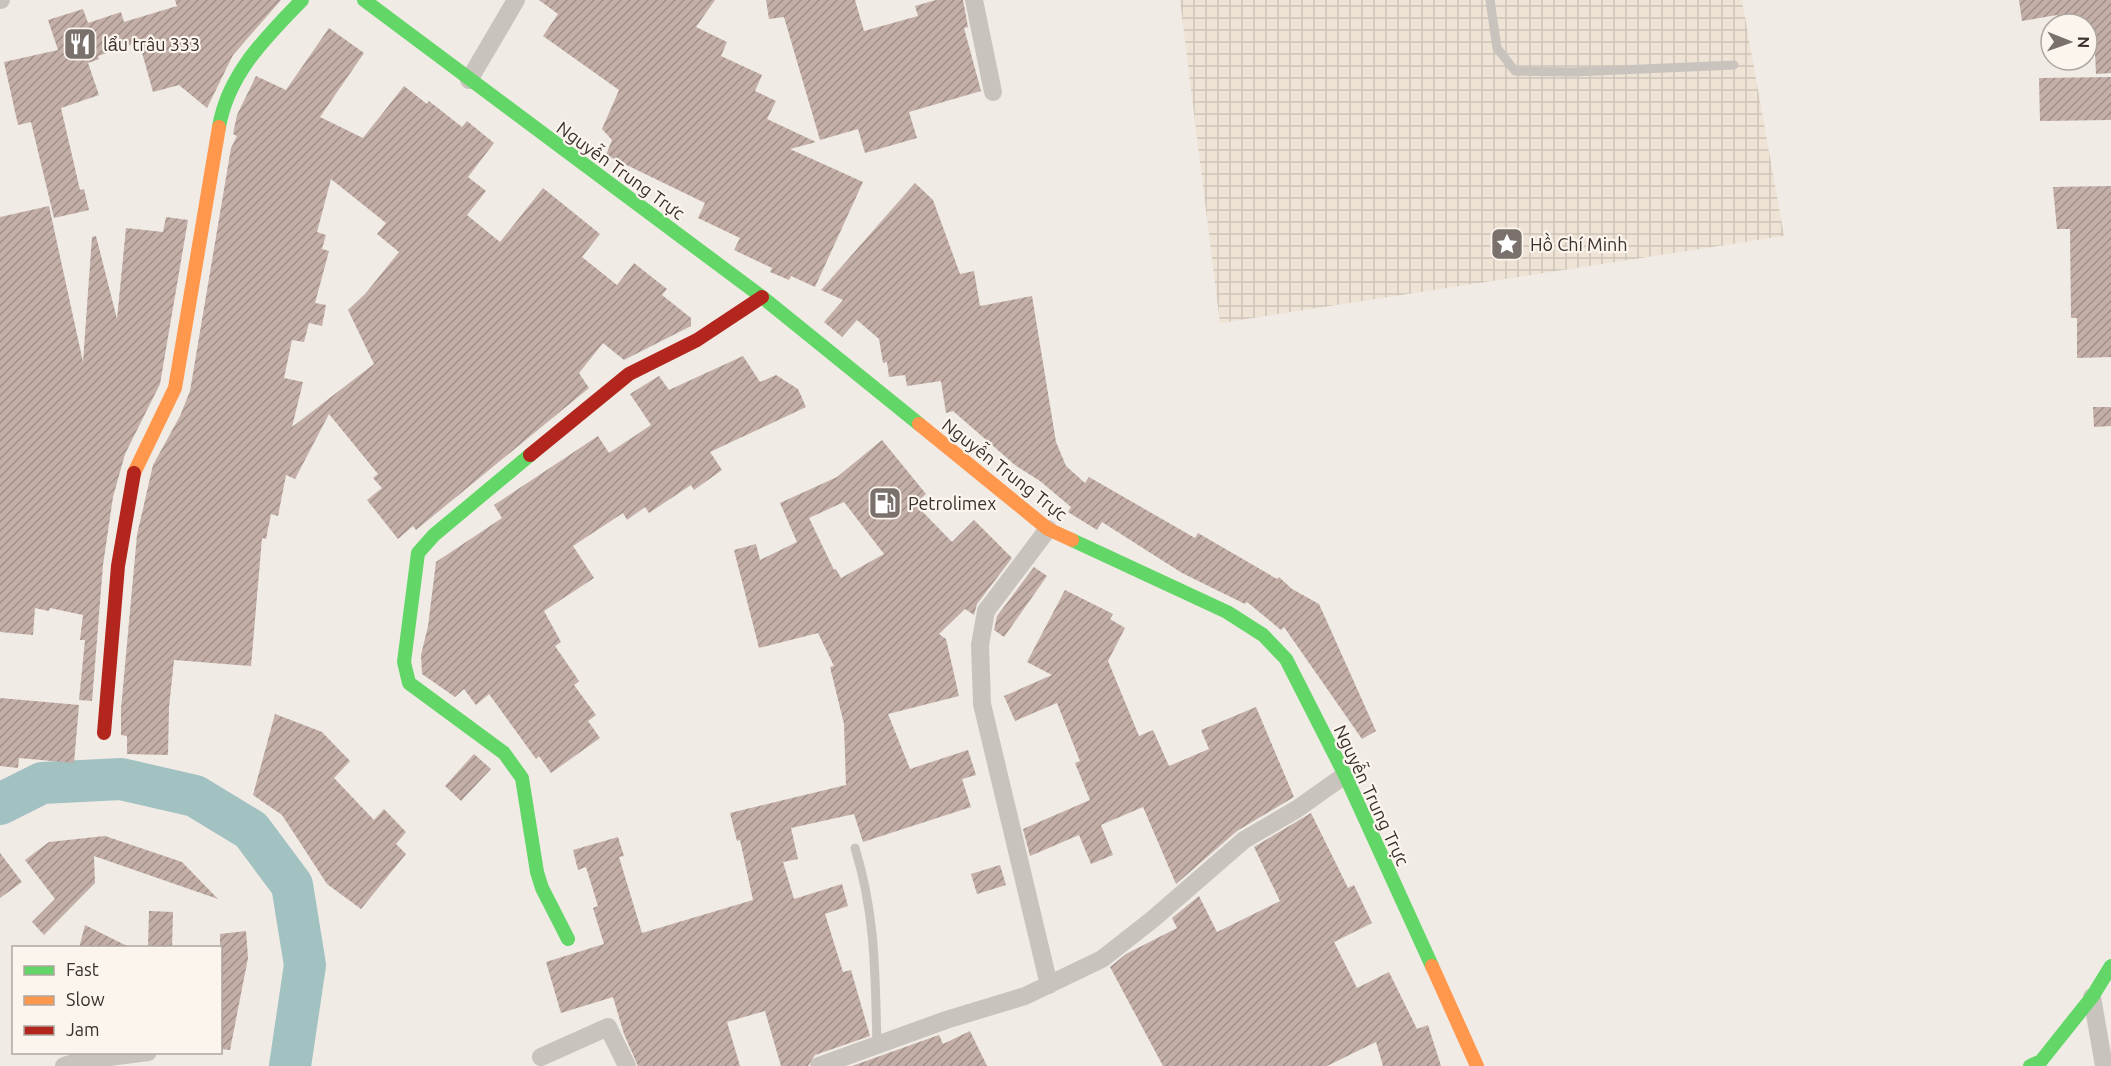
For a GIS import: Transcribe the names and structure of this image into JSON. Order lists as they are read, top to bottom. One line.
{"streets":{"street":["Nguyễn Trung Trực"]},"places":{"restaurant":["lẩu trâu 333"],"place":["Hồ Chí Minh"],"fuel station":["Petrolimex"]},"legend":["Fast","Slow","Jam"],"north":"right"}
